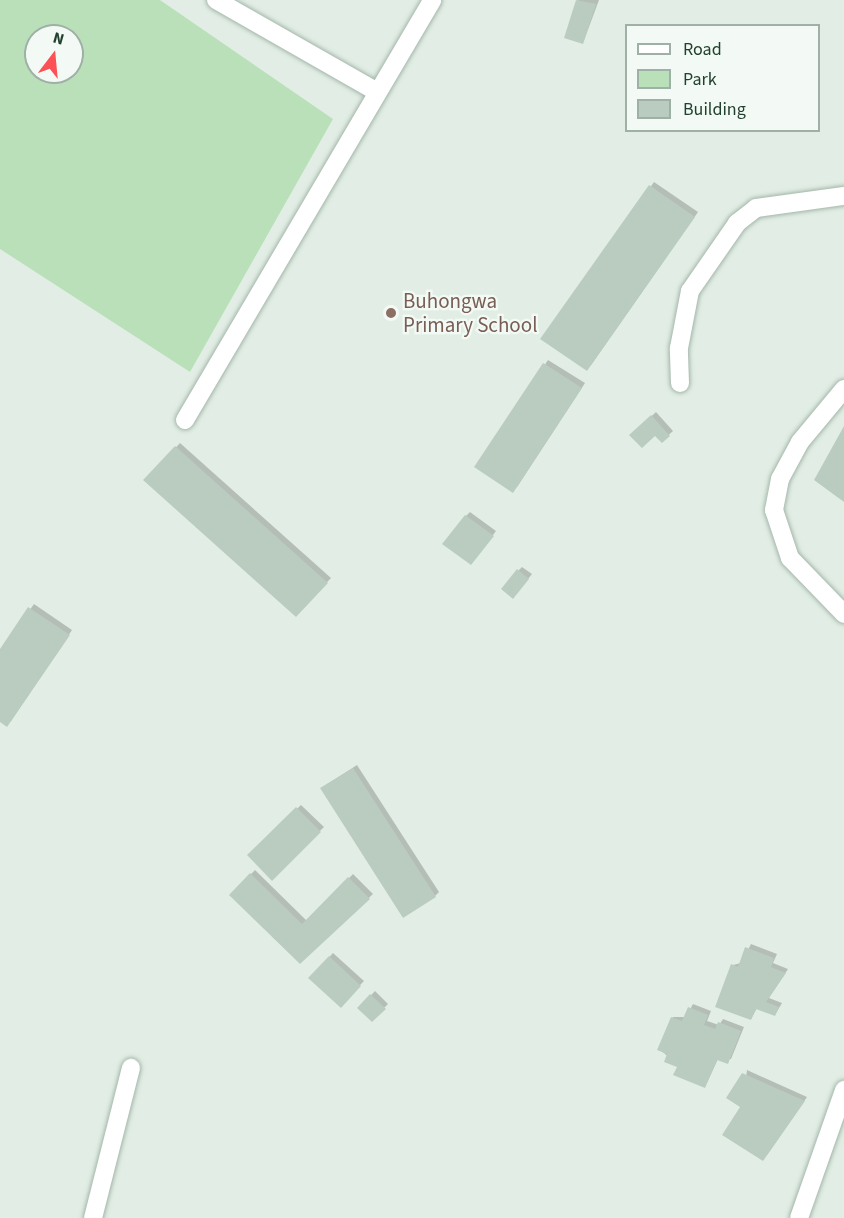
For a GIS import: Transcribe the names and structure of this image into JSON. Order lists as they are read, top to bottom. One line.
{"places":["Buhongwa Primary School"],"legend":["Road","Park","Building"],"north":"top"}
